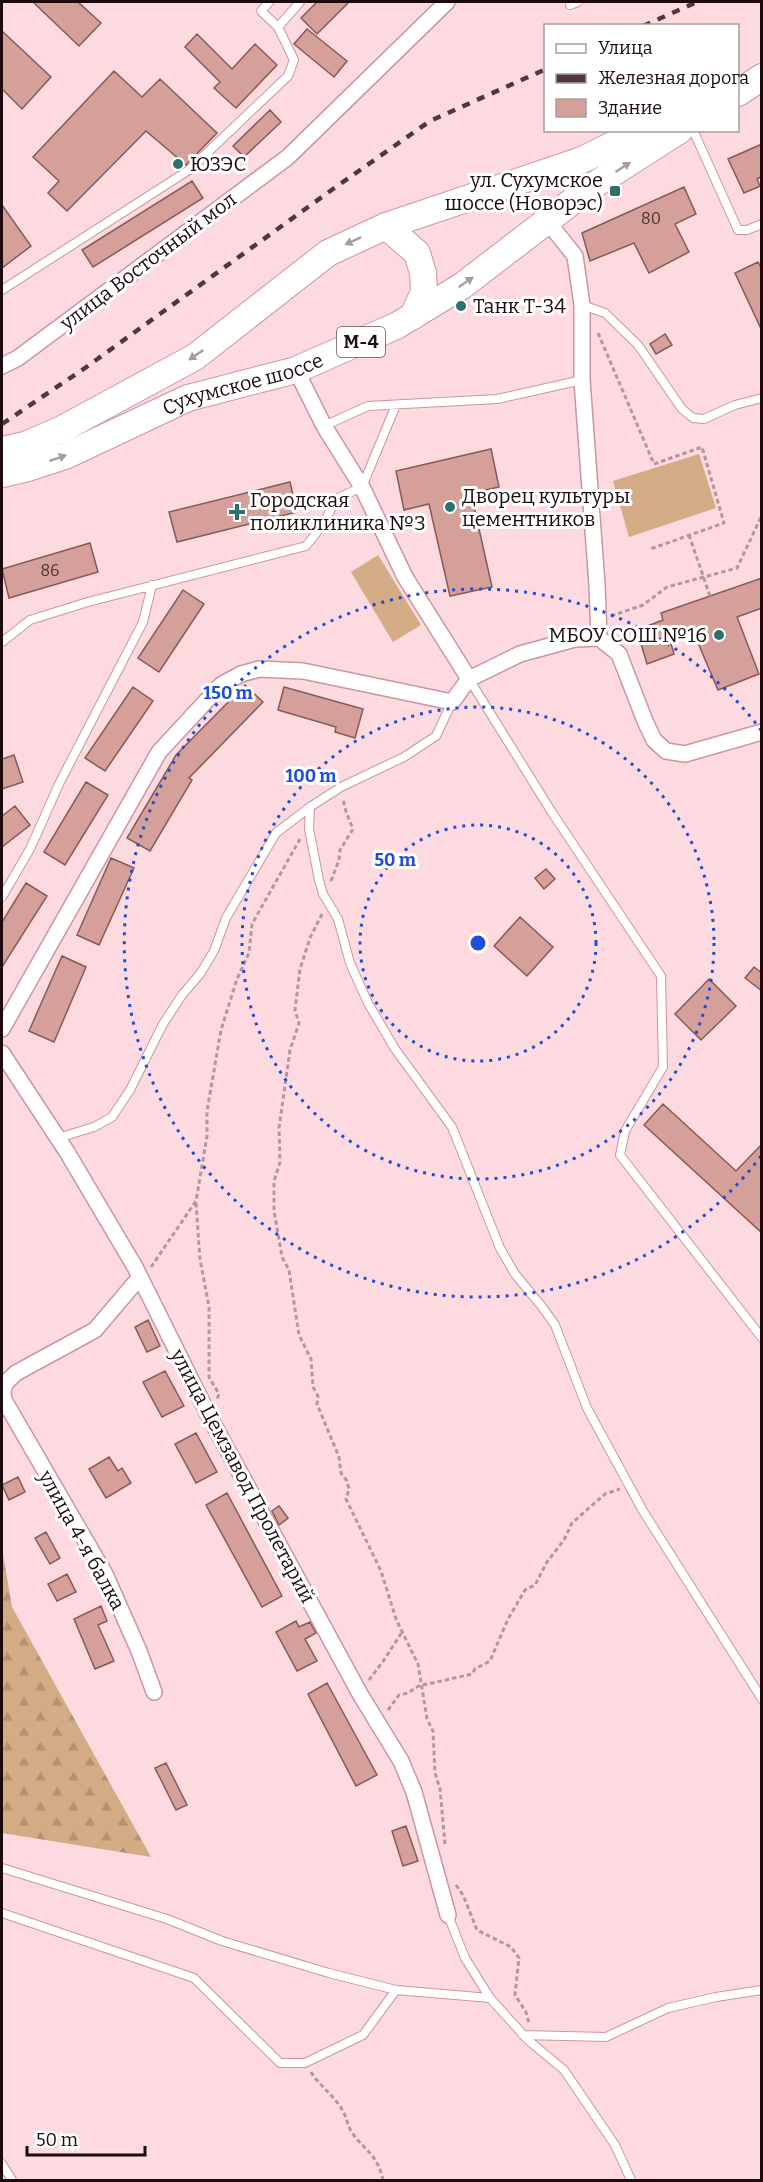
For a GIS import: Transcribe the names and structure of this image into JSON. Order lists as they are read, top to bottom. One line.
{"streets":{"highway":["М-4","Сухумское шоссе"],"street":["улица Восточный мол","улица Цемзавод Пролетарий","улица 4-я балка"]},"places":{"other":["ЮЗЭС","Танк Т-34","Дворец культуры цементников","МБОУ СОШ №16"],"transit":["ул. Сухумское шоссе (Новорэс)"],"health":["Городская поликлиника №3"]},"house_numbers":["80","86"],"legend":["Улица","Железная дорога","Здание"],"scale_bar":"50 m","rings":["150 m","100 m","50 m"]}
